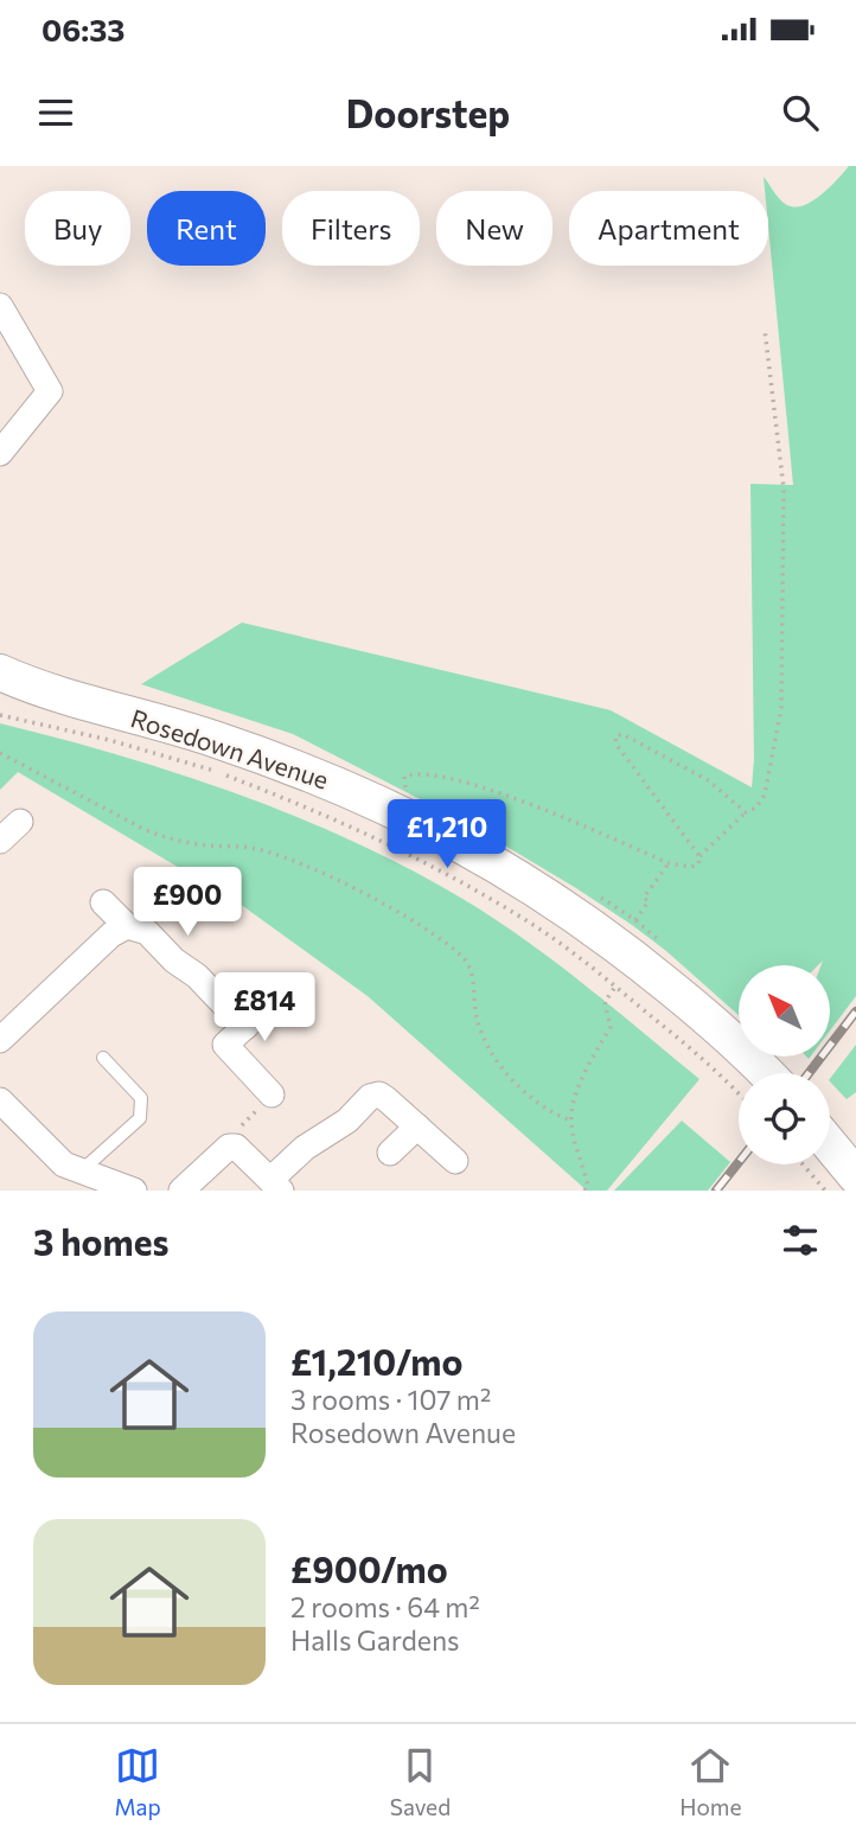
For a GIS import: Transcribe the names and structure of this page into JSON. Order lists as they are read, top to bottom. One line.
{"streets":{"street":["Rosedown Avenue"]},"north":"top left","page":{"status":"06:33","header":"Doorstep","chip":["Buy","Rent","Filters","New","Apartment"],"price":["£1,210","£900","£814"],"heading":"3 homes","list":[{"name":"£1,210/mo","note":"3 rooms · 107 m² · Rosedown Avenue"},{"name":"£900/mo","note":"2 rooms · 64 m² · Halls Gardens"}],"tabs":["Map","Saved","Home"]}}
